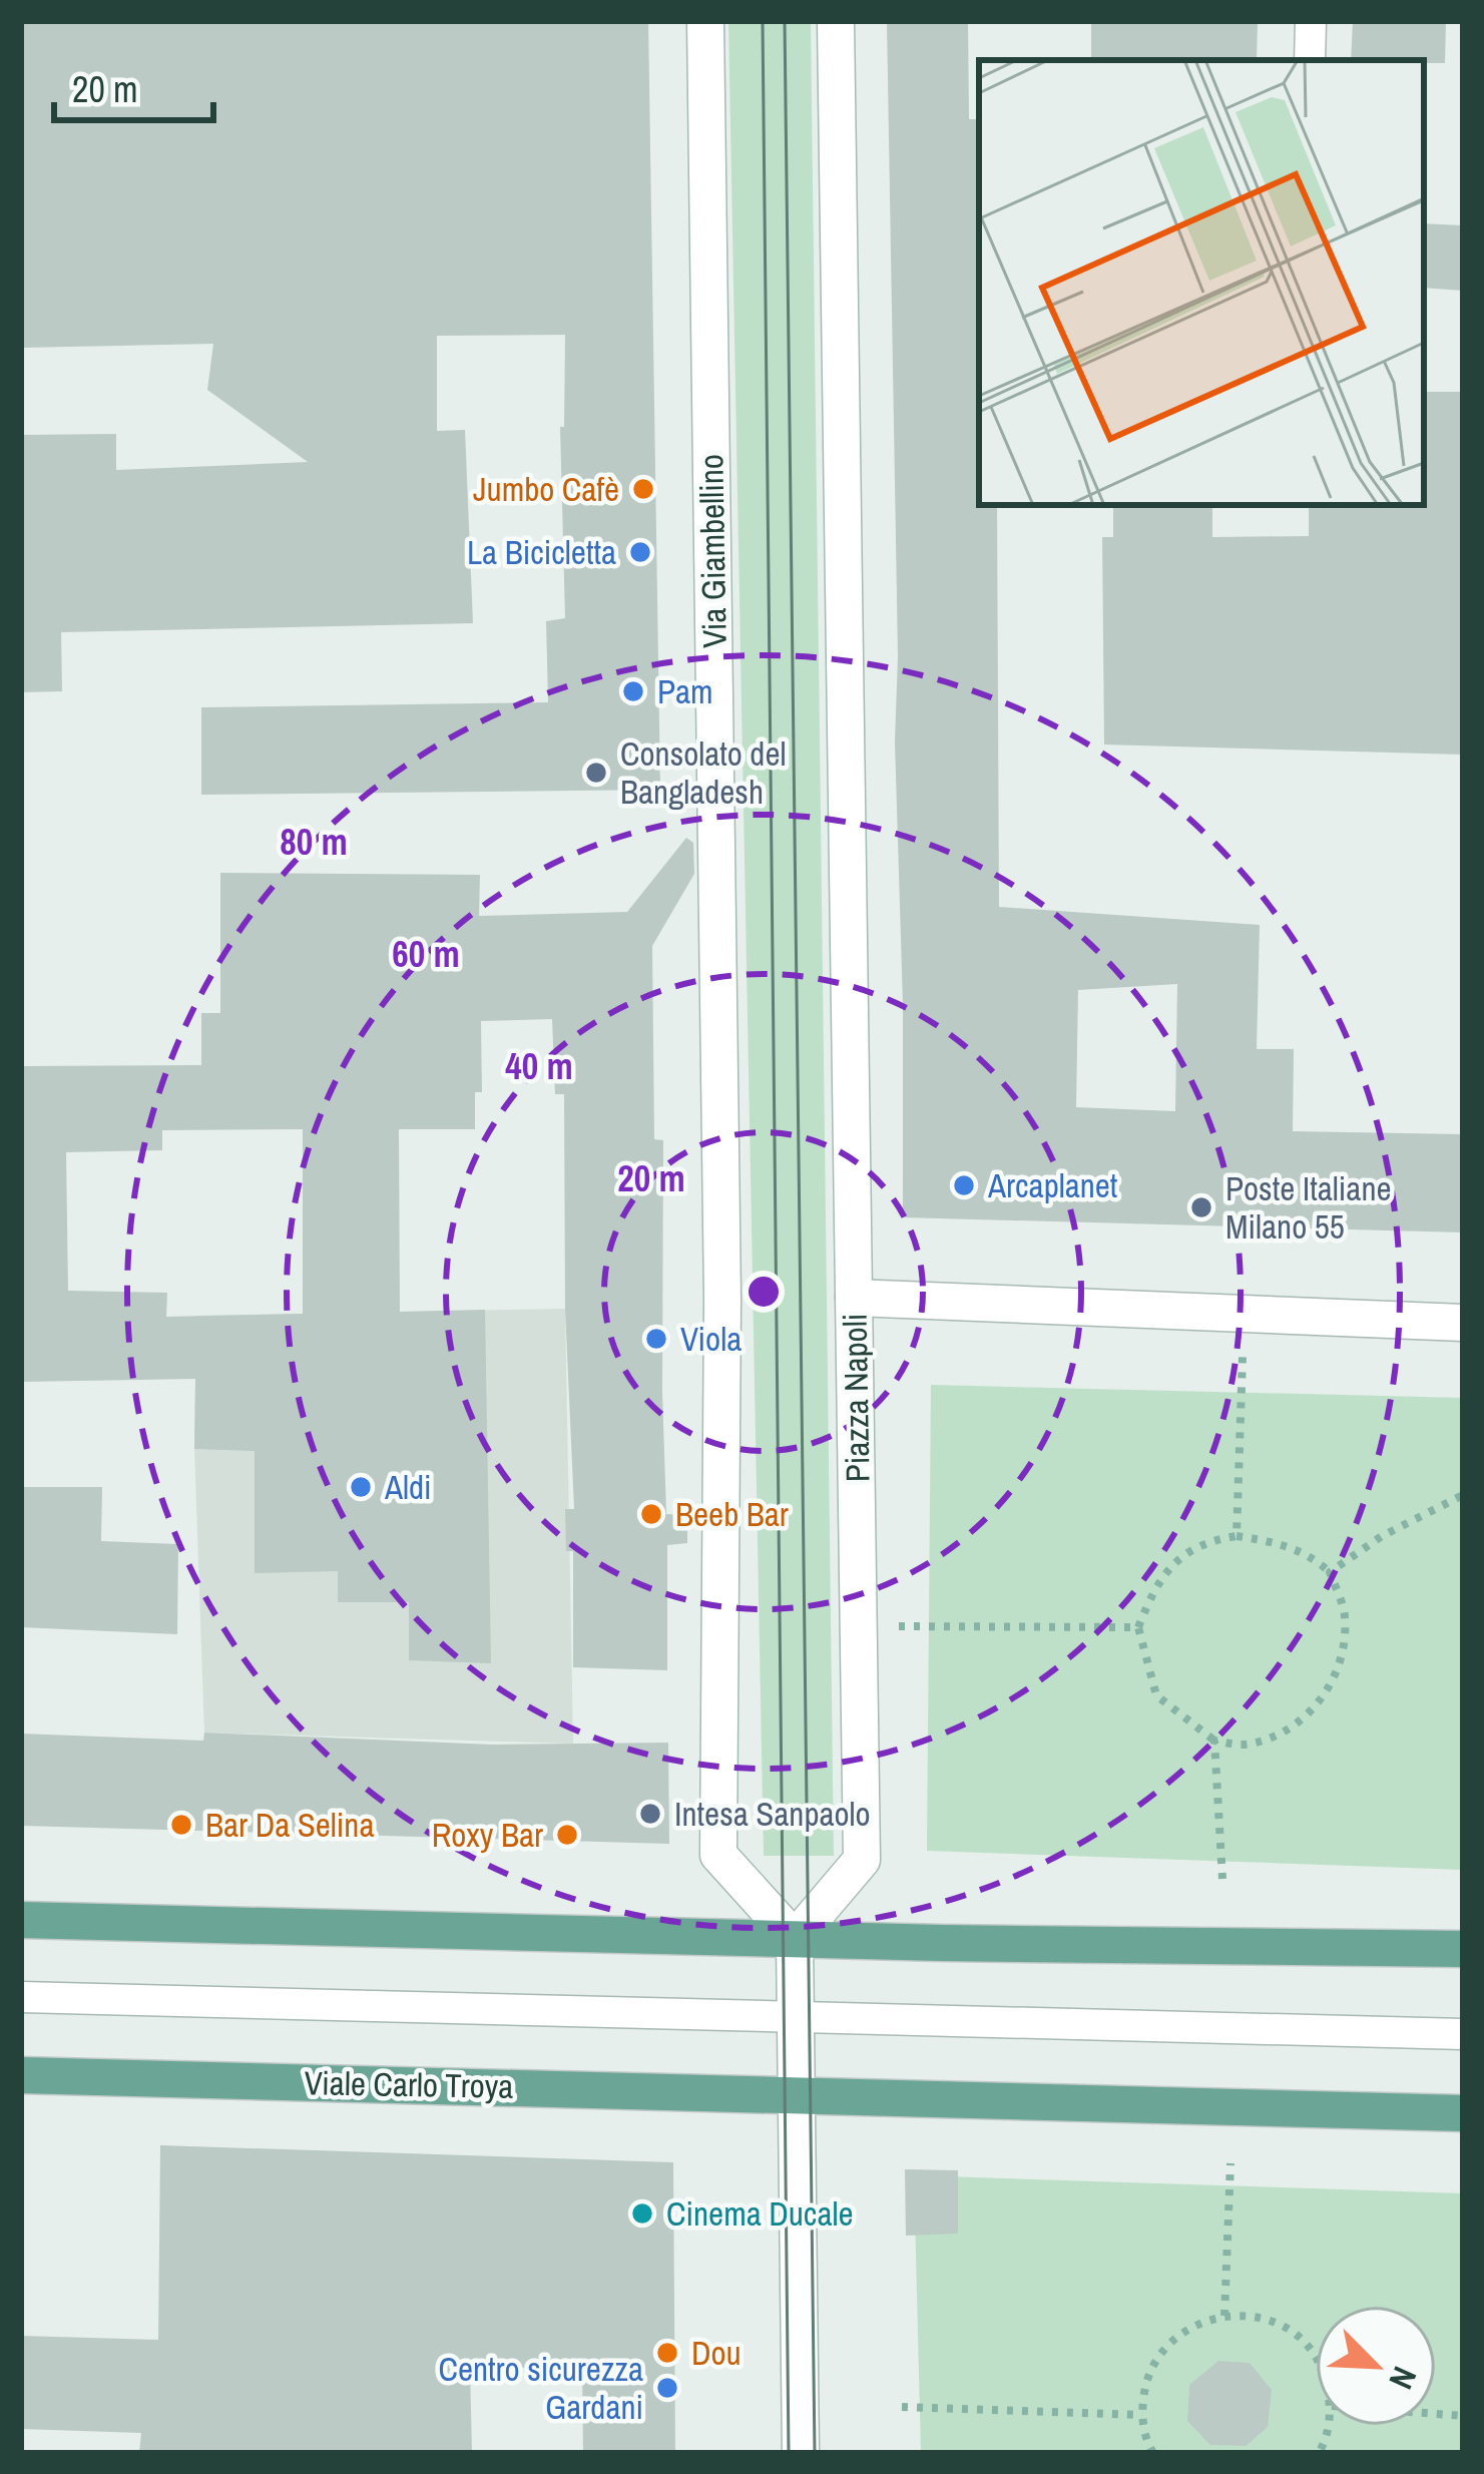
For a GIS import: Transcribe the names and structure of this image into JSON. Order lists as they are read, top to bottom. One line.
{"streets":{"main road":["Viale Carlo Troya"],"street":["Via Giambellino","Piazza Napoli"]},"crossings":[["Via Giambellino","Piazza Napoli"]],"places":["Jumbo Cafè","La Bicicletta","Pam","Consolato del Bangladesh","Arcaplanet","Poste Italiane Milano 55","Viola","Aldi","Beeb Bar","Intesa Sanpaolo","Bar Da Selina","Roxy Bar","Cinema Ducale","Dou","Centro sicurezza Gardani"],"scale_bar":"20 m","north":"bottom right","rings":["80 m","60 m","40 m","20 m"]}
